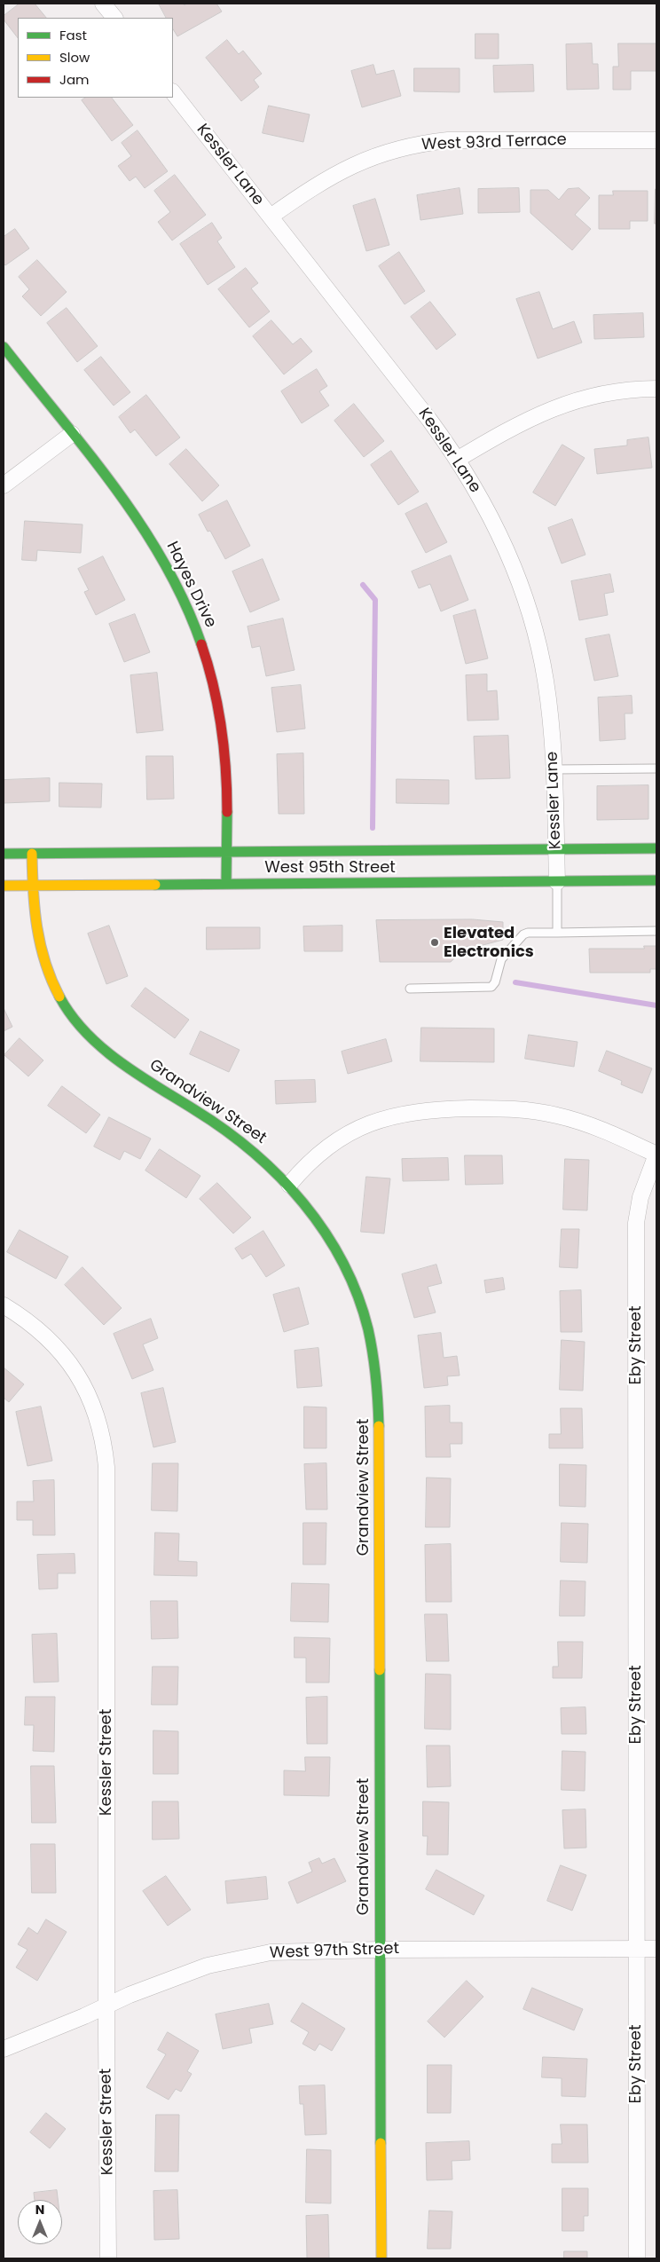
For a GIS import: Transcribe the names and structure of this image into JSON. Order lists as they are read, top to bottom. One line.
{"streets":{"street":["West 93rd Terrace","Kessler Lane","Hayes Drive","West 95th Street","Grandview Street","Eby Street","Kessler Street","West 97th Street"]},"crossings":[["West 93rd Terrace","Kessler Lane"],["Kessler Lane","West 95th Street"],["Hayes Drive","West 95th Street"],["West 95th Street","Grandview Street"],["Grandview Street","West 97th Street"],["Eby Street","West 97th Street"],["Kessler Street","West 97th Street"]],"places":["Elevated Electronics"],"legend":["Fast","Slow","Jam"],"north":"top"}
